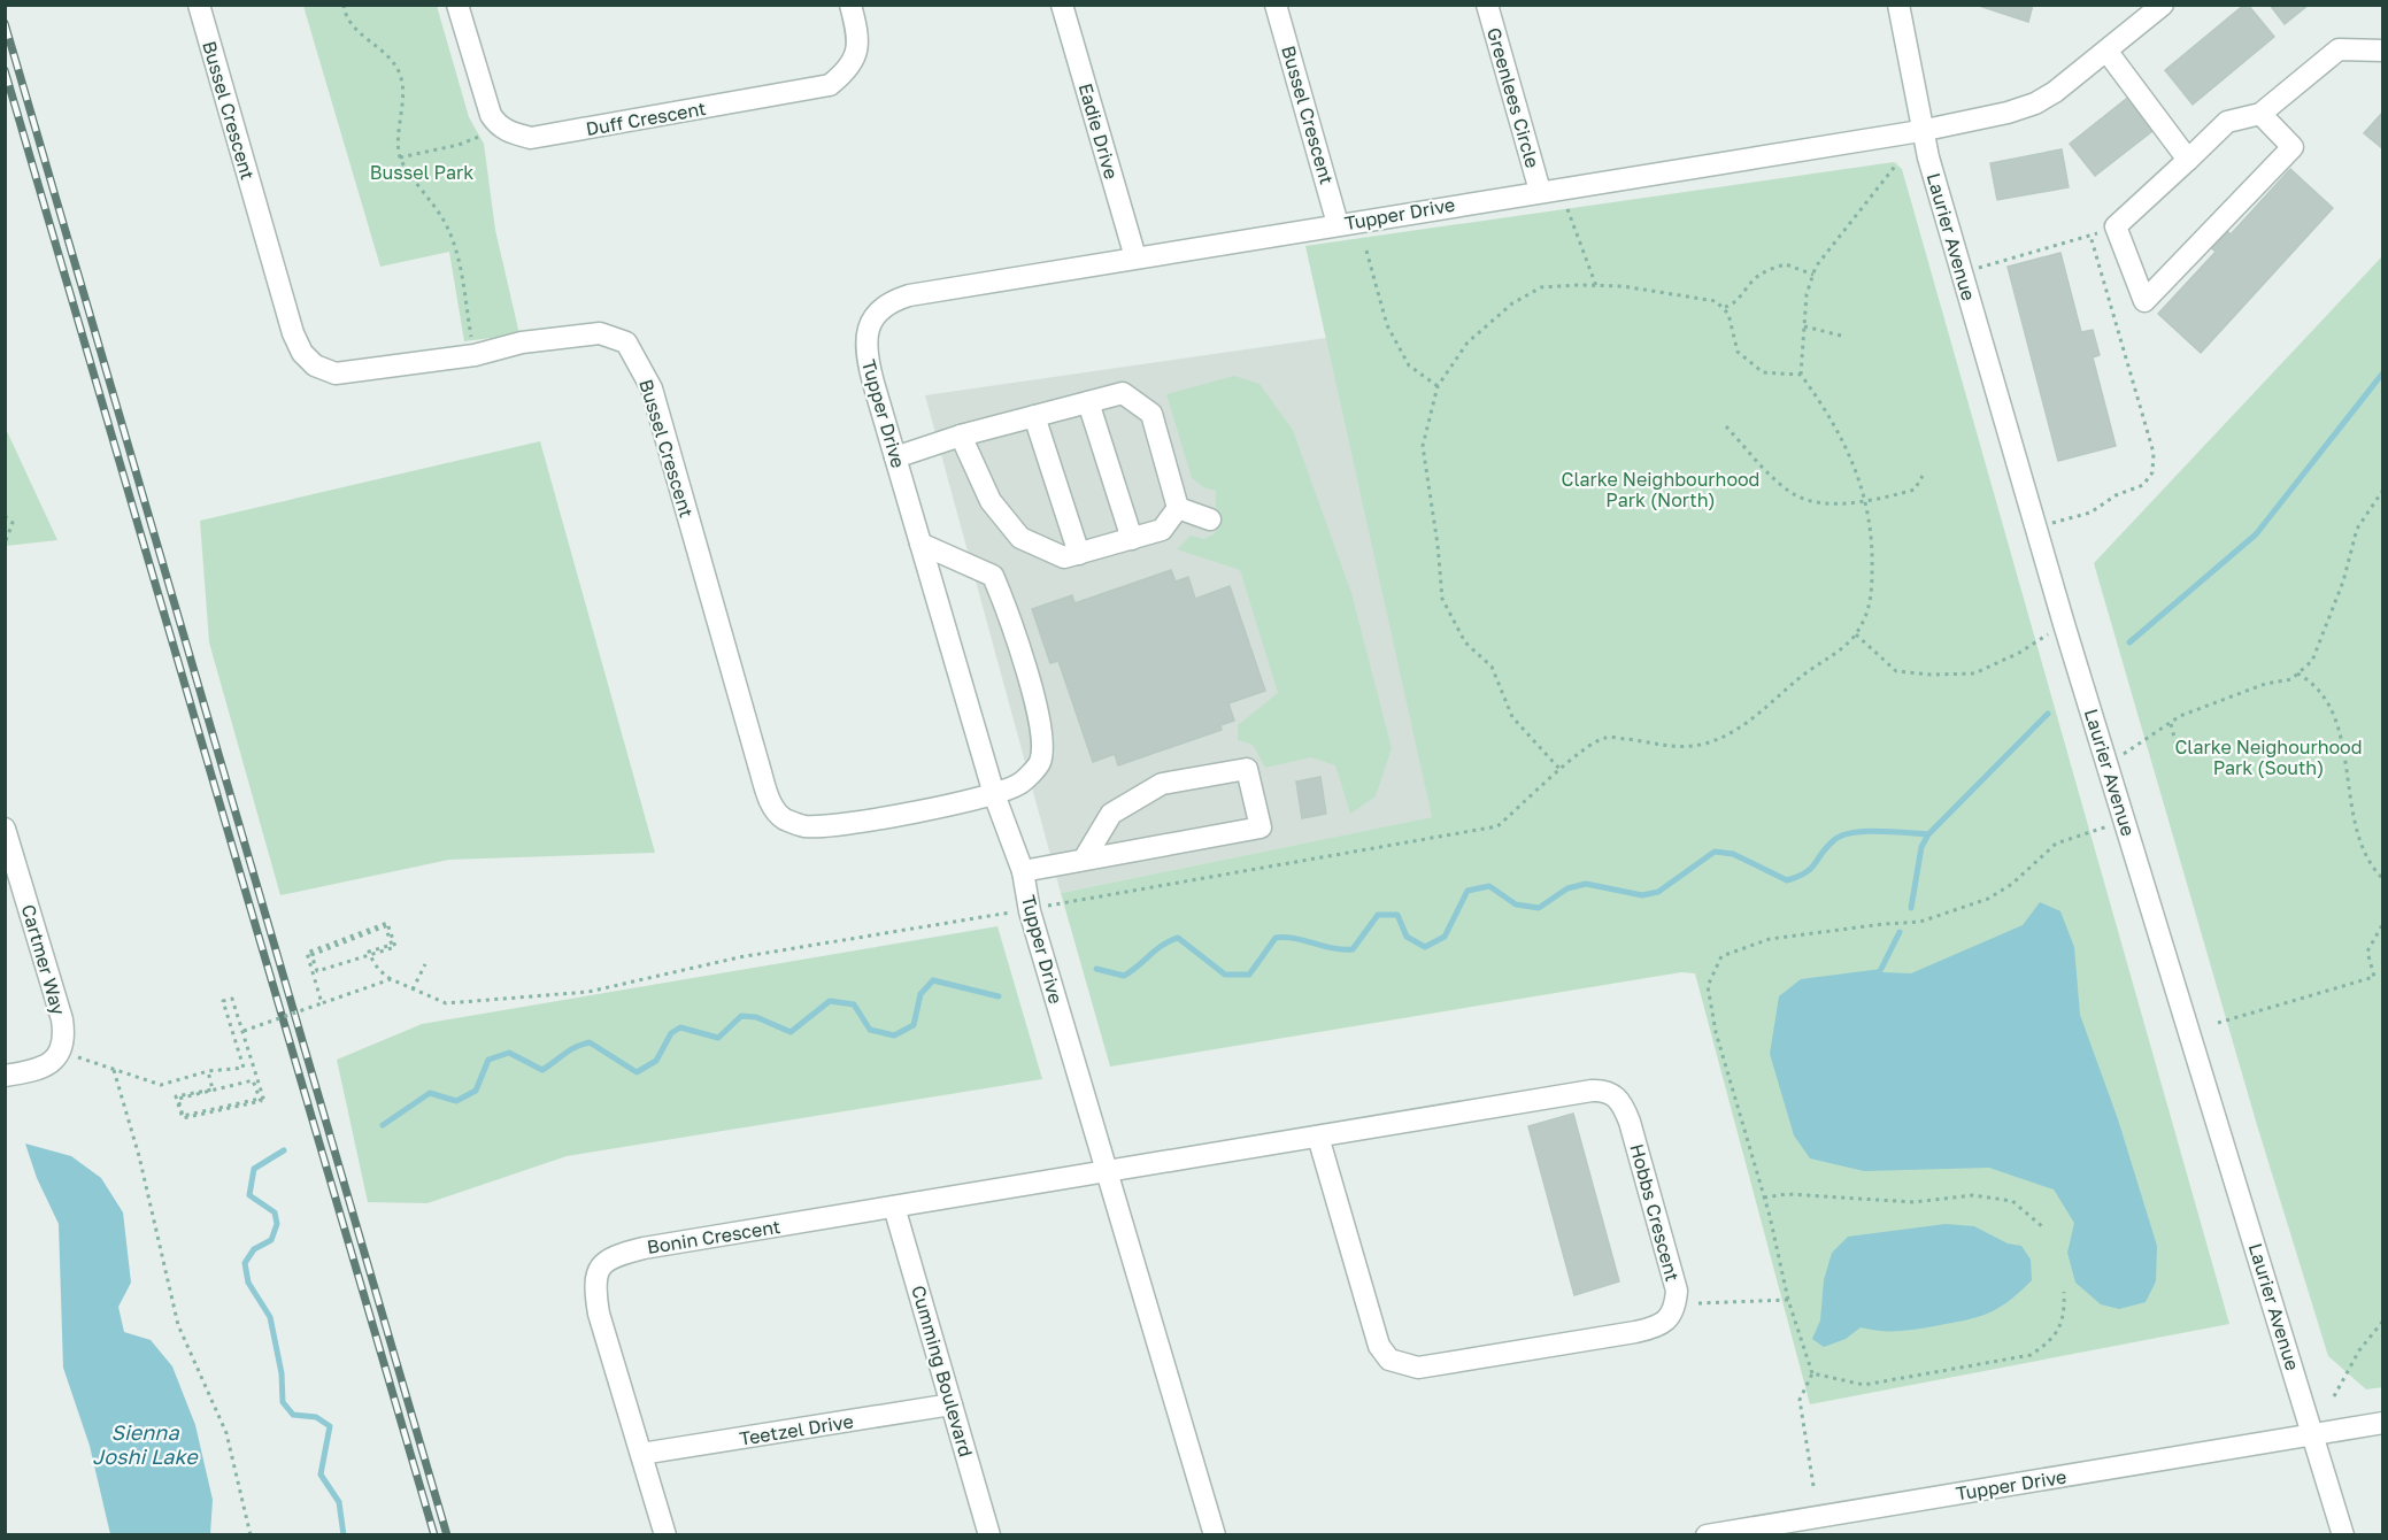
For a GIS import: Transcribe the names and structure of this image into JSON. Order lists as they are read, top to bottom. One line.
{"streets":{"street":["Greenlees Circle","Bussel Crescent","Duff Crescent","Eadie Drive","Tupper Drive","Laurier Avenue","Cartmer Way","Hobbs Crescent","Bonin Crescent","Cumming Boulevard","Teetzel Drive"]},"crossings":[["Greenlees Circle","Tupper Drive"],["Bussel Crescent","Tupper Drive"],["Eadie Drive","Tupper Drive"],["Tupper Drive","Laurier Avenue"],["Tupper Drive","Hobbs Crescent"],["Tupper Drive","Bonin Crescent"],["Hobbs Crescent","Bonin Crescent"],["Bonin Crescent","Cumming Boulevard"],["Bonin Crescent","Teetzel Drive"],["Cumming Boulevard","Teetzel Drive"]],"water":["Sienna Joshi Lake"],"parks":["Bussel Park","Clarke Neighbourhood Park (North)","Clarke Neighourhood Park (South)"]}
